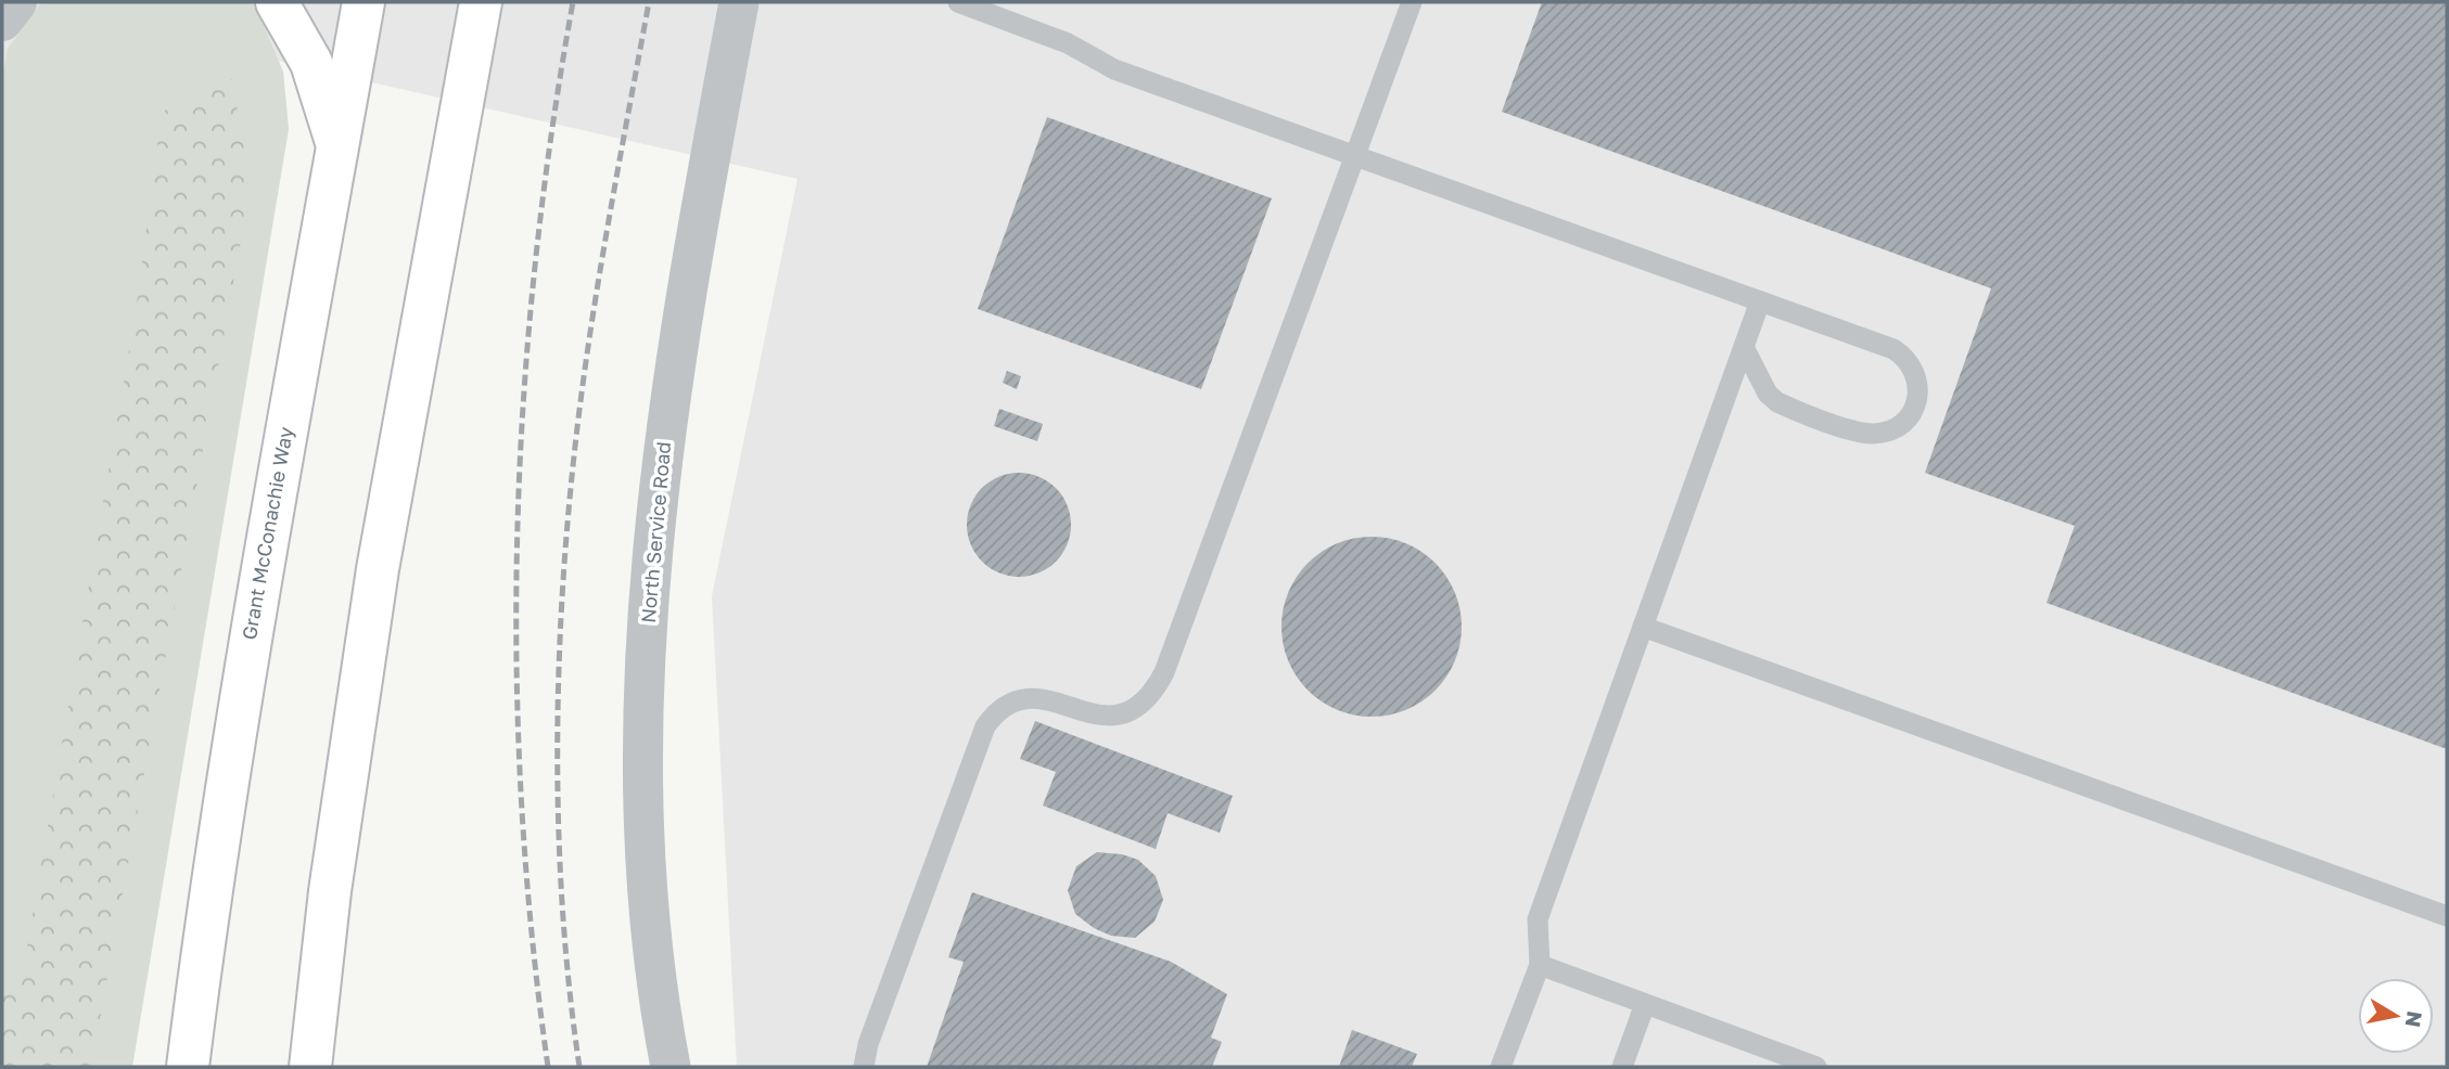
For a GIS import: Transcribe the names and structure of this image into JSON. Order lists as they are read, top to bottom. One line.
{"streets":{"main road":["Grant McConachie Way"],"street":["North Service Road"]},"north":"right"}
